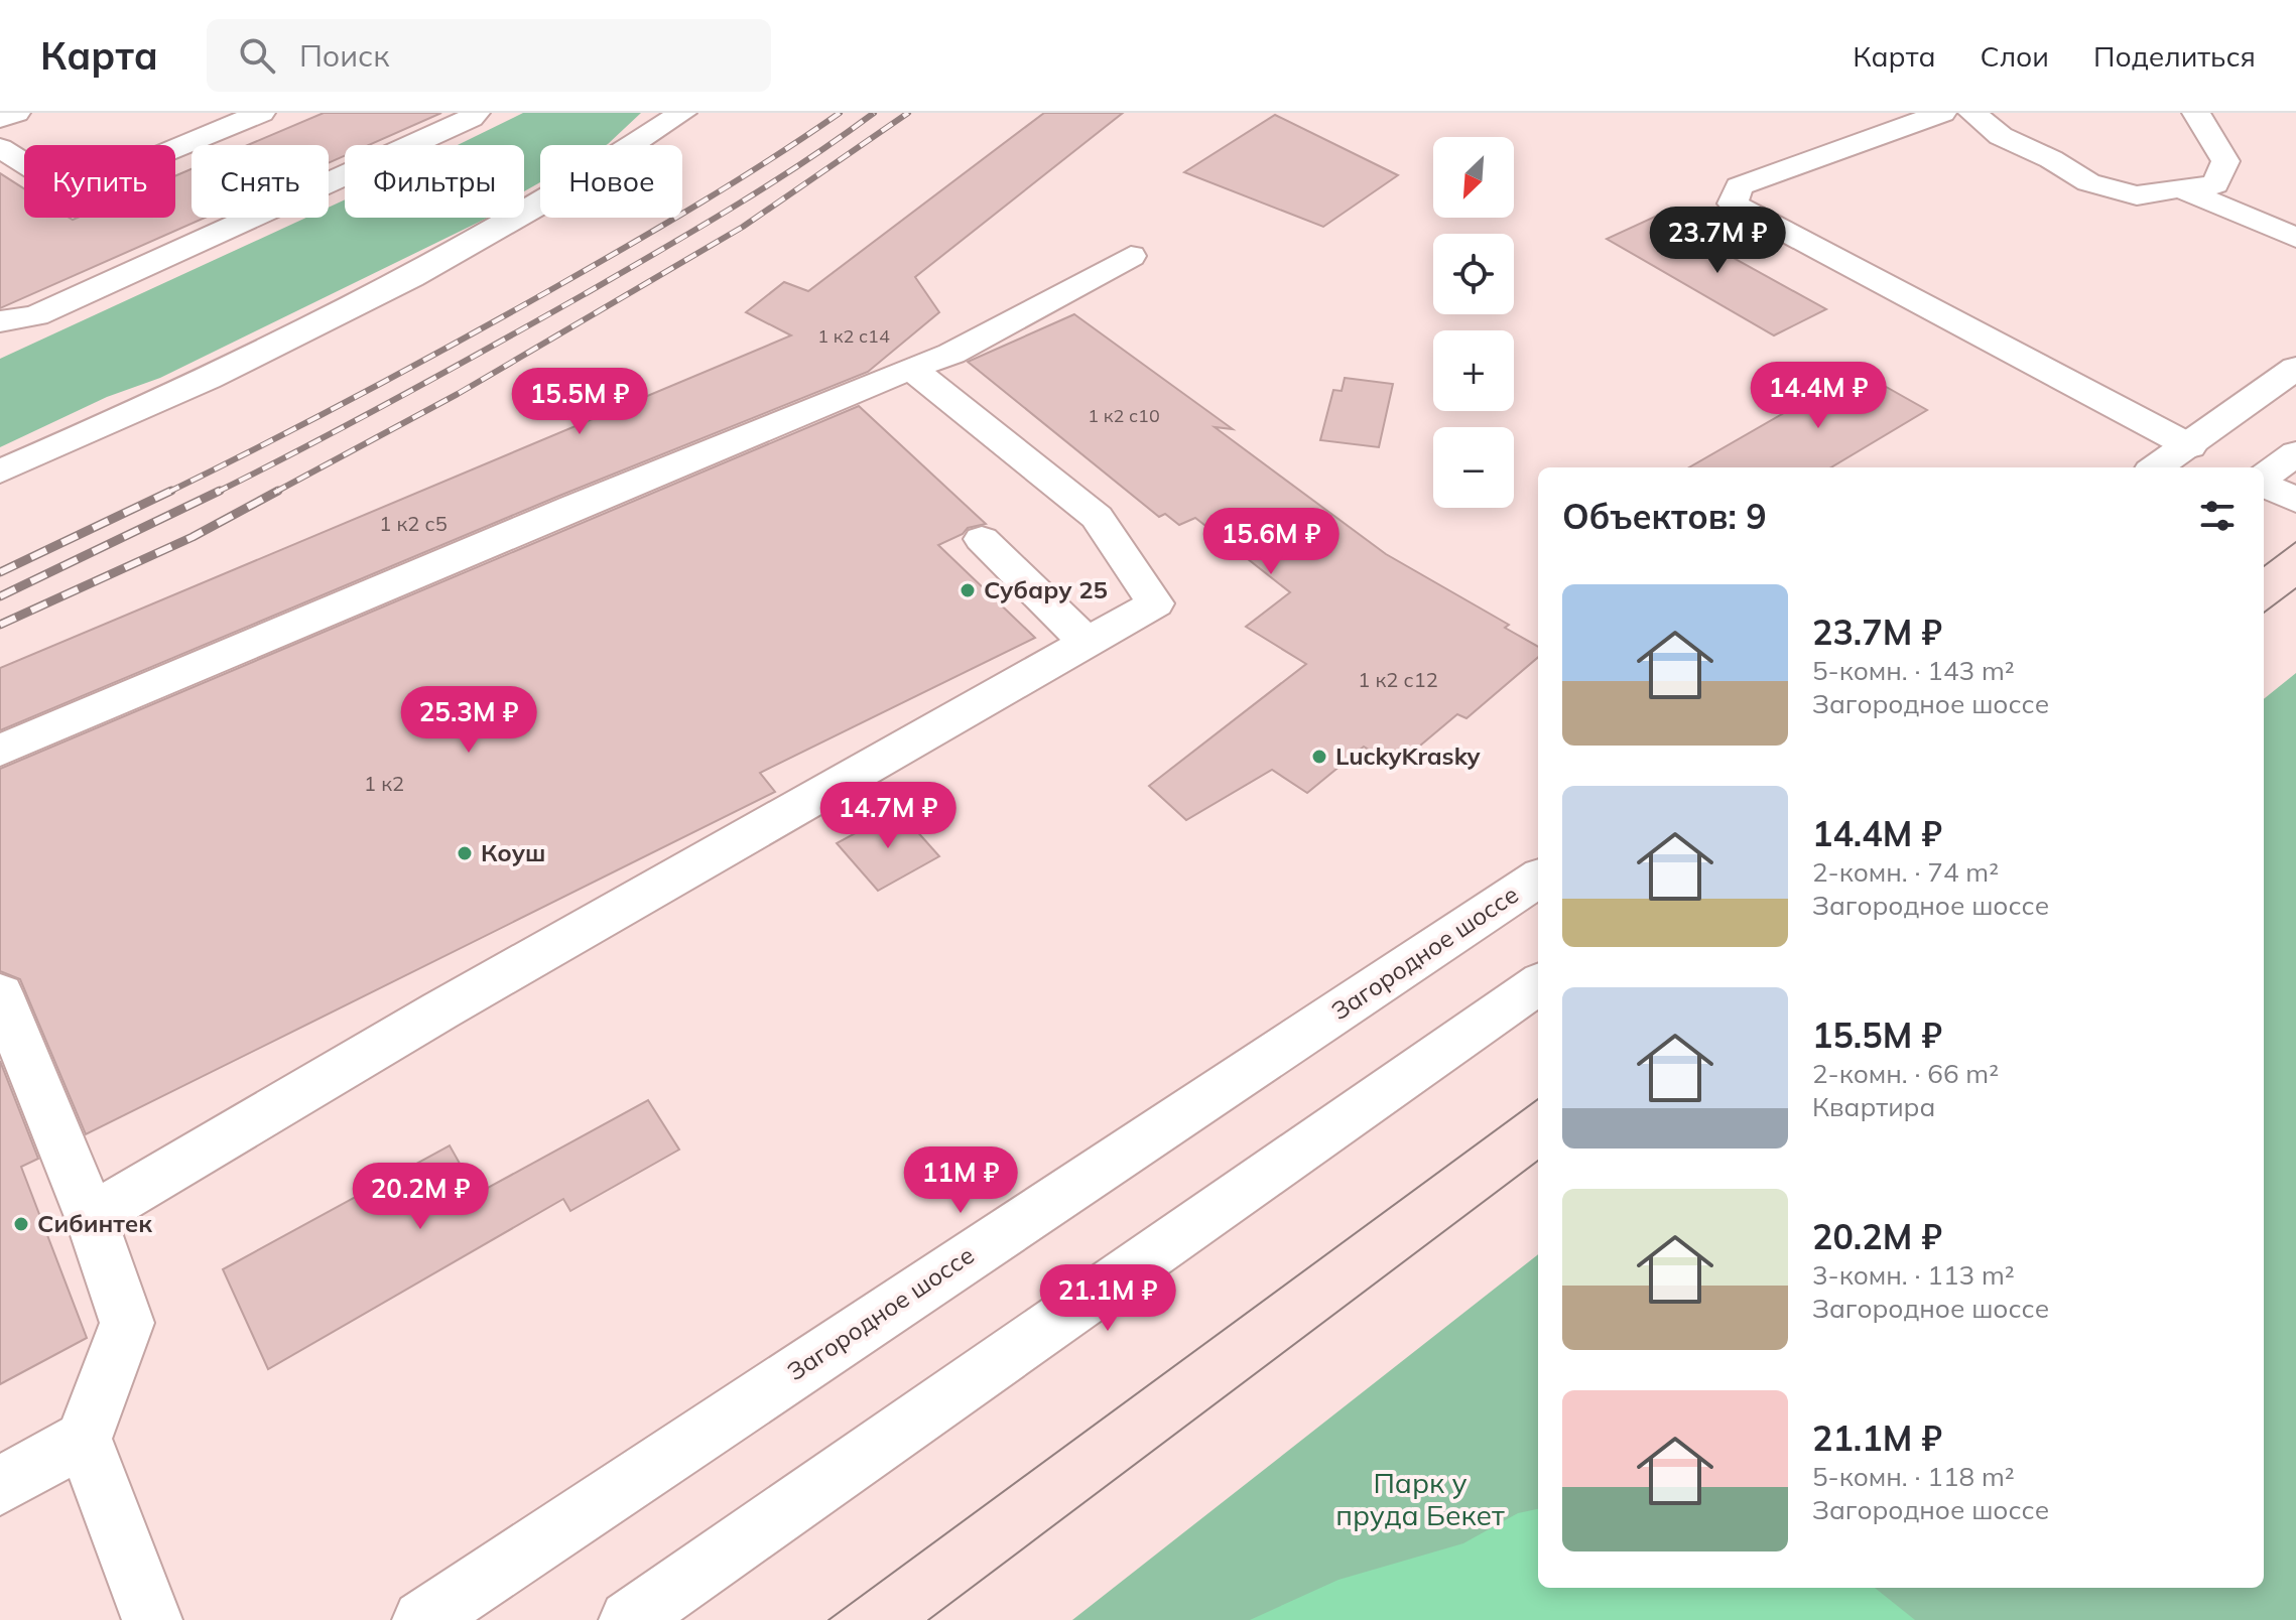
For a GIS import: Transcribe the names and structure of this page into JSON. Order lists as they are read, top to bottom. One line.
{"streets":{"main road":["Загородное шоссе"]},"parks":["Парк у пруда Бекет"],"places":["Субару 25","LuckyKrasky","Коуш","Сибинтек"],"house_numbers":["1 к2 с14","1 к2 с10","1 к2 с5","1 к2 с12","1 к2"],"north":"bottom left","page":{"header":"Карта","search":"Поиск","nav":["Карта","Слои","Поделиться"],"map_buttons":["+","−"],"chip":["Купить","Снять","Фильтры","Новое"],"price":["23.7M ₽","14.4M ₽","15.5M ₽","15.6M ₽","25.3M ₽","14.7M ₽","11M ₽","20.2M ₽","21.1M ₽"],"heading":"Объектов: 9","list":[{"name":"23.7M ₽","note":"5-комн. · 143 m² · Загородное шоссе"},{"name":"14.4M ₽","note":"2-комн. · 74 m² · Загородное шоссе"},{"name":"15.5M ₽","note":"2-комн. · 66 m² · Квартира"},{"name":"20.2M ₽","note":"3-комн. · 113 m² · Загородное шоссе"},{"name":"21.1M ₽","note":"5-комн. · 118 m² · Загородное шоссе"}]}}
